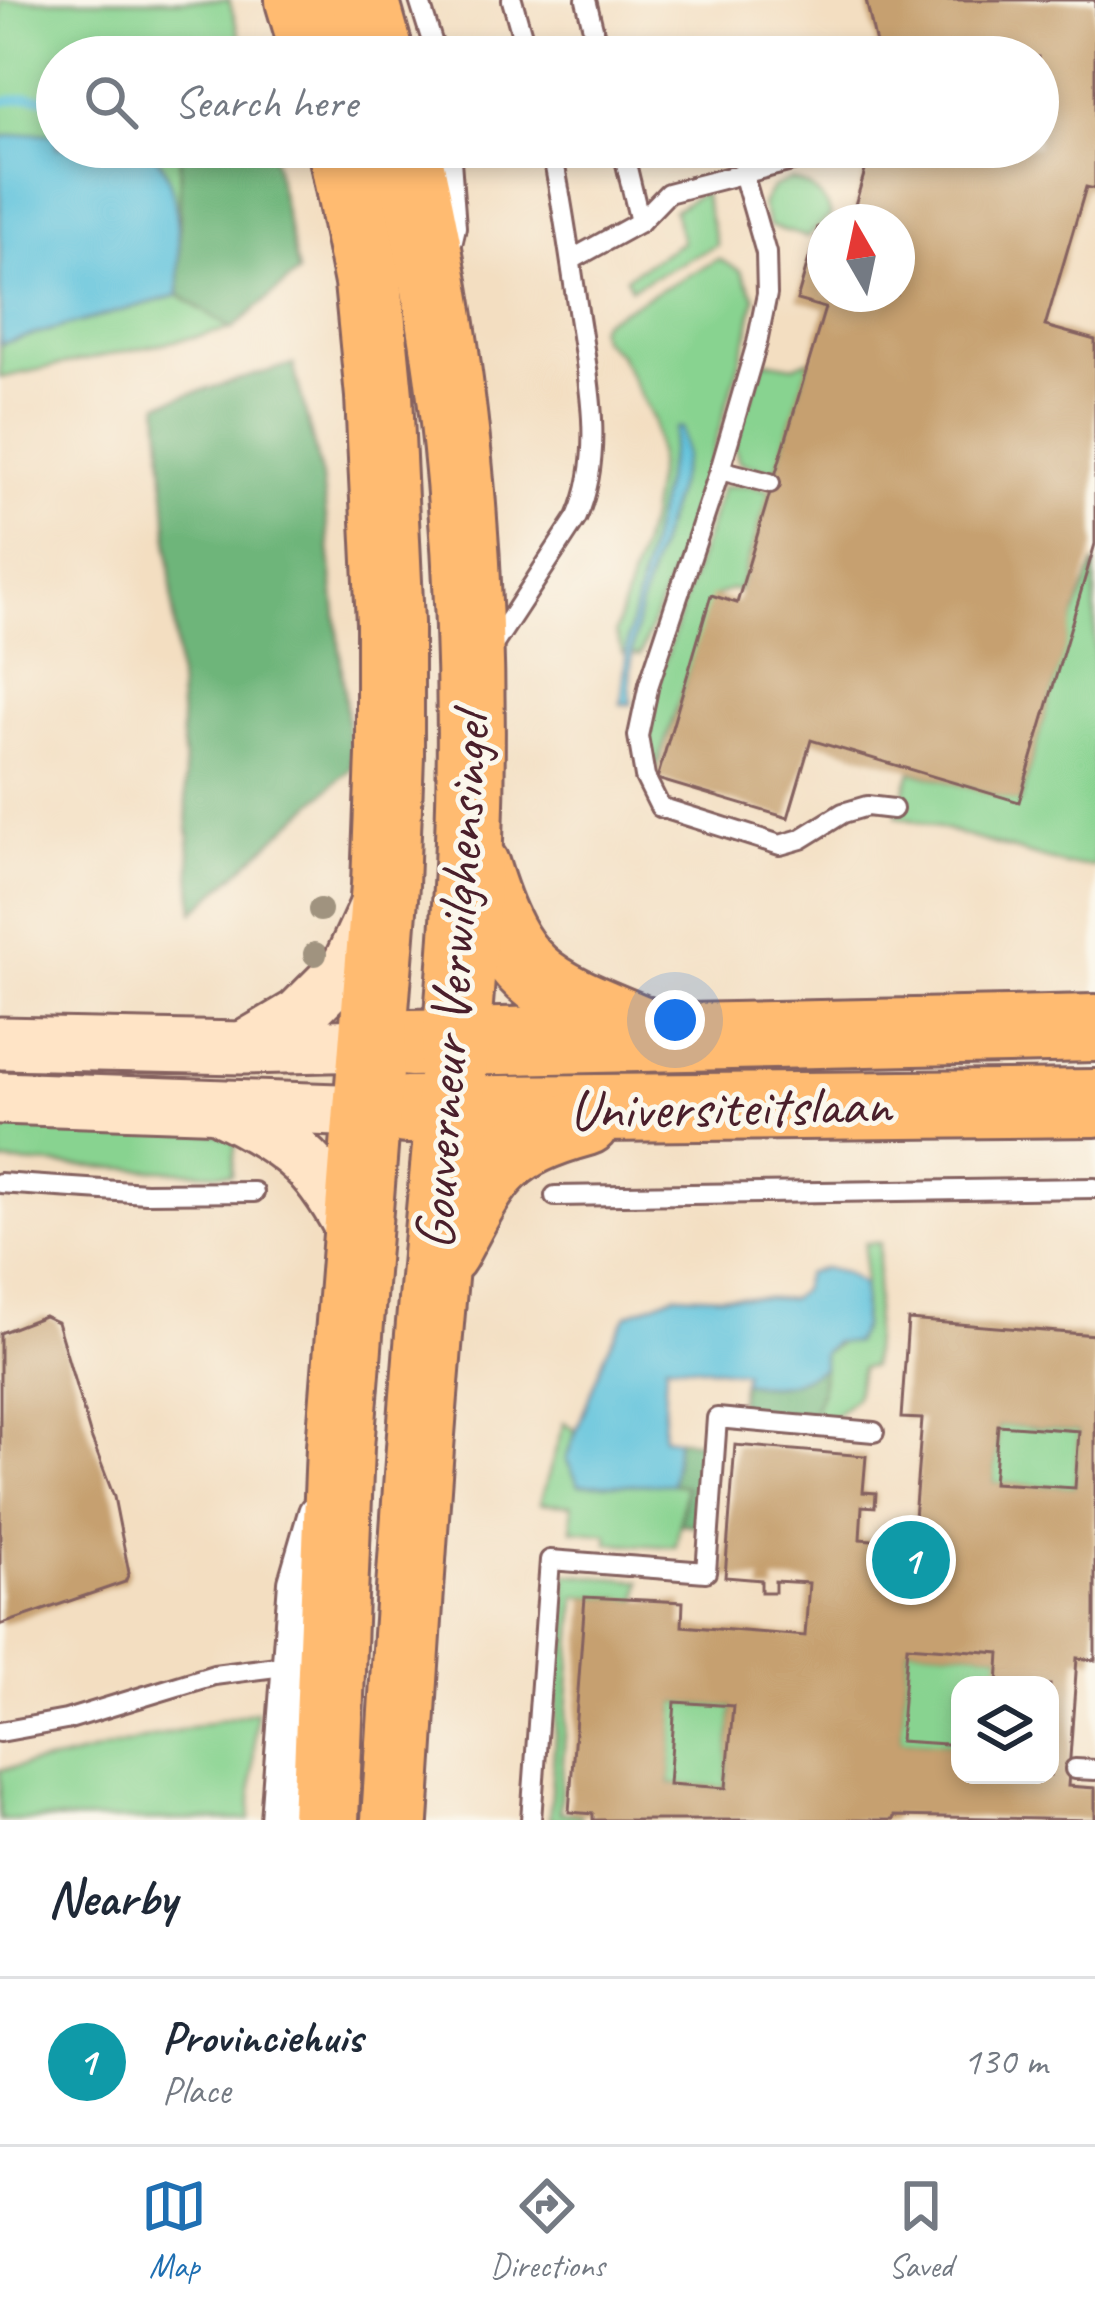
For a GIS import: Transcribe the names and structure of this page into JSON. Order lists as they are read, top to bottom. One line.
{"streets":{"highway":["Gouverneur Verwilghensingel","Universiteitslaan"]},"crossings":[["Gouverneur Verwilghensingel","Universiteitslaan"]],"north":"top","page":{"search":"Search here","pins":"1","heading":"Nearby","list":[{"mark":"1","name":"Provinciehuis","note":"Place","value":"130 m"}],"nav":["Map","Directions","Saved"]}}
